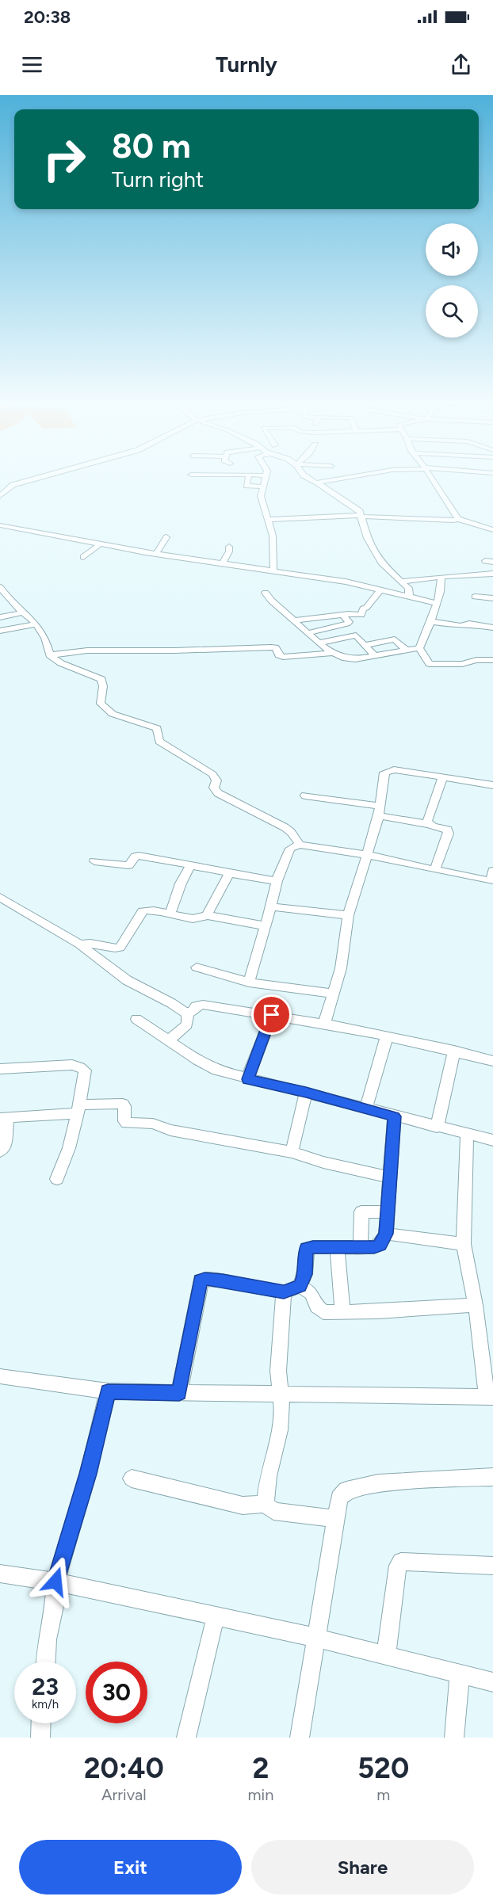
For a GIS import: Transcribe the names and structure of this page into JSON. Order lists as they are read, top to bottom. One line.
{"page":{"status":"20:38","header":"Turnly","turn":["80 m","Turn right"],"speed":"23 km/h","limit":"30","eta":["20:40","Arrival","2","min","520","m"],"buttons":["Exit","Share"]}}
